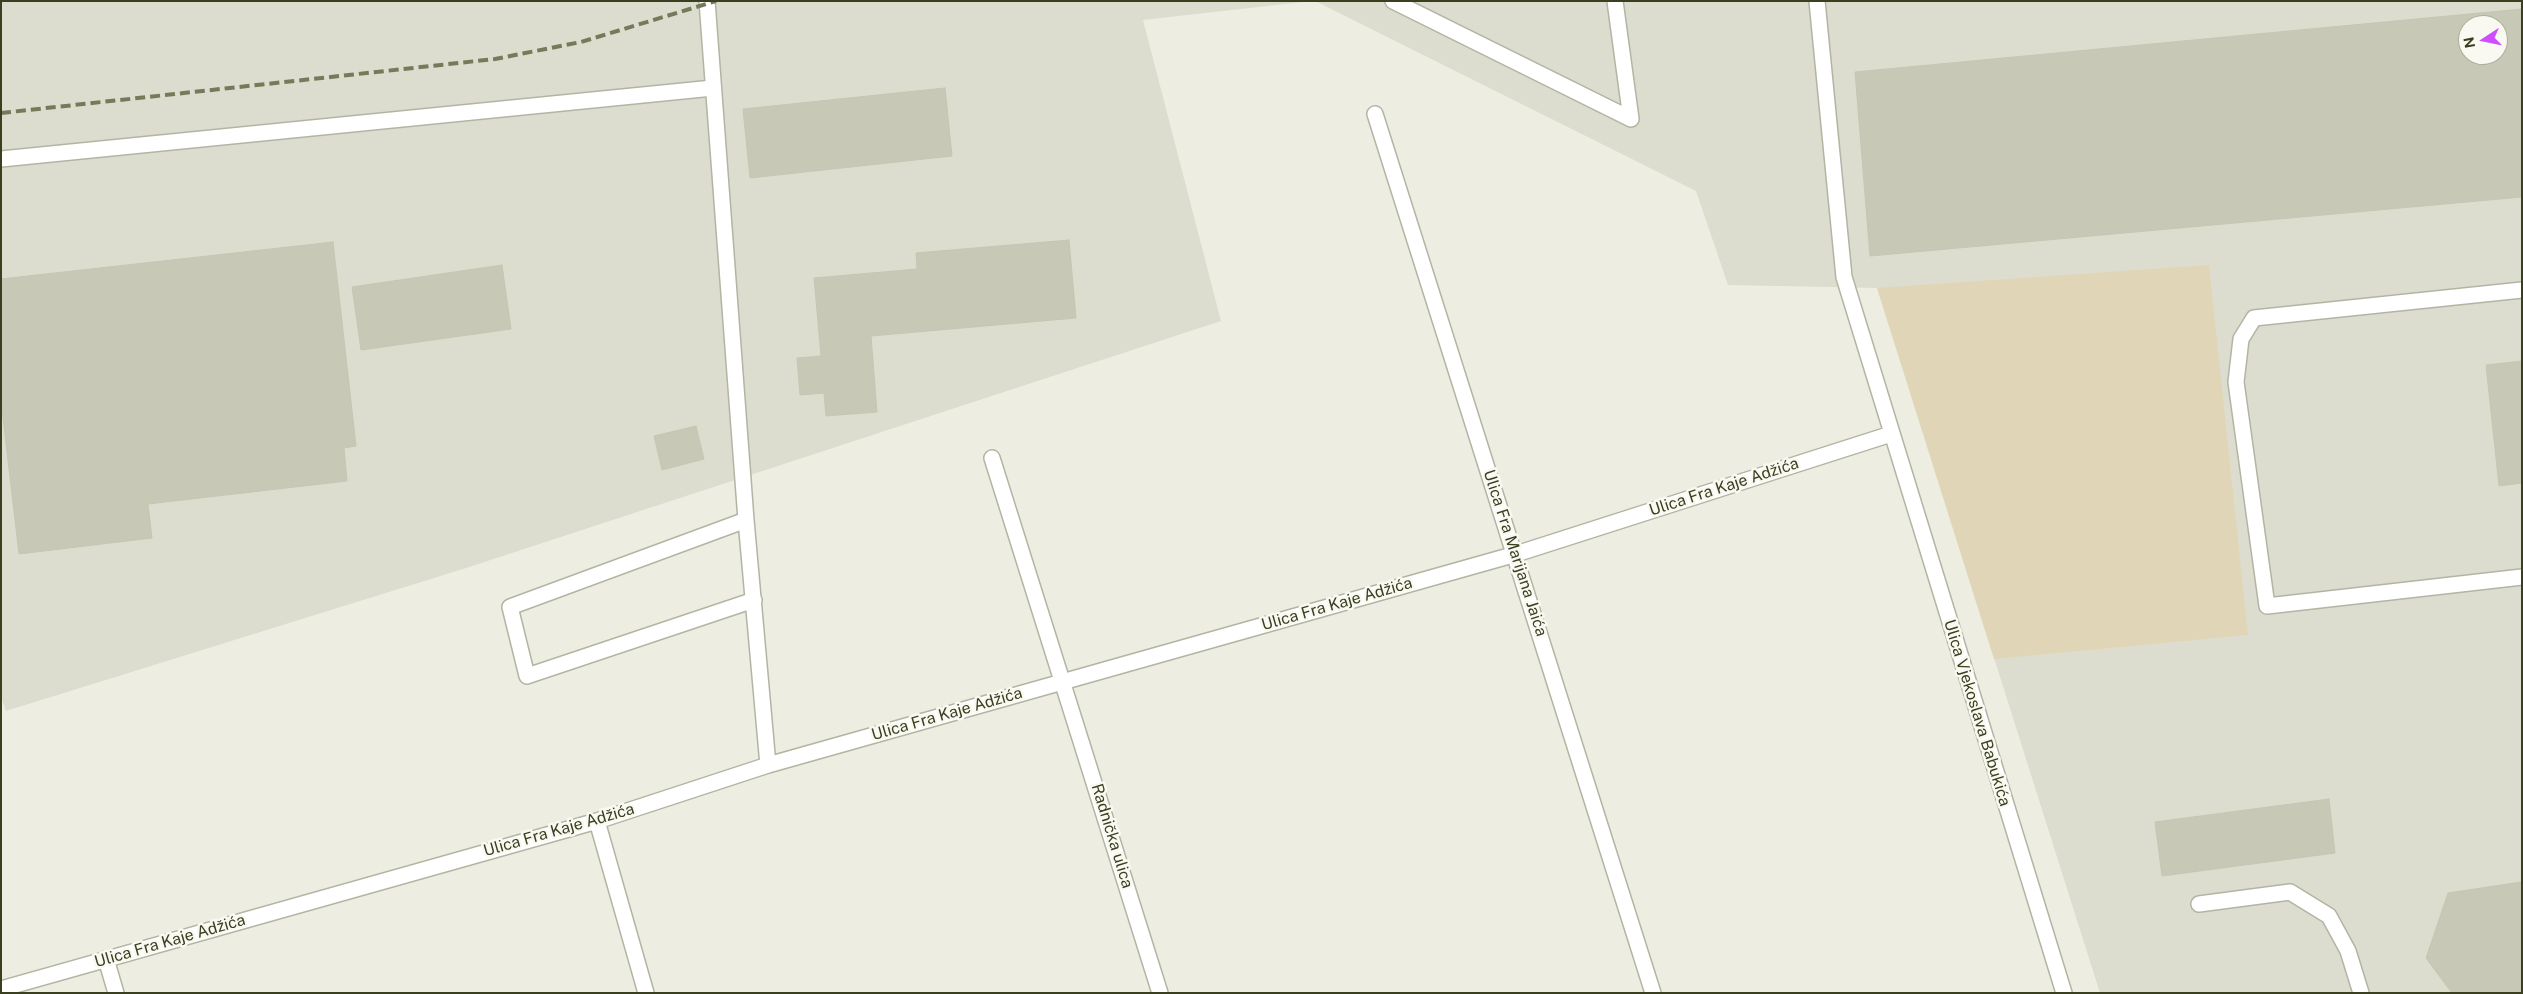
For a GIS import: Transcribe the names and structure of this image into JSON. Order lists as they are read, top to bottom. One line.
{"streets":{"street":["Ulica Fra Kaje Adžića","Ulica Fra Marijana Jaića","Ulica Vjekoslava Babukića","Radnička ulica"]},"crossings":[["Ulica Fra Kaje Adžića","Ulica Fra Marijana Jaića"],["Ulica Fra Kaje Adžića","Ulica Vjekoslava Babukića"],["Ulica Fra Kaje Adžića","Radnička ulica"]],"north":"left"}
